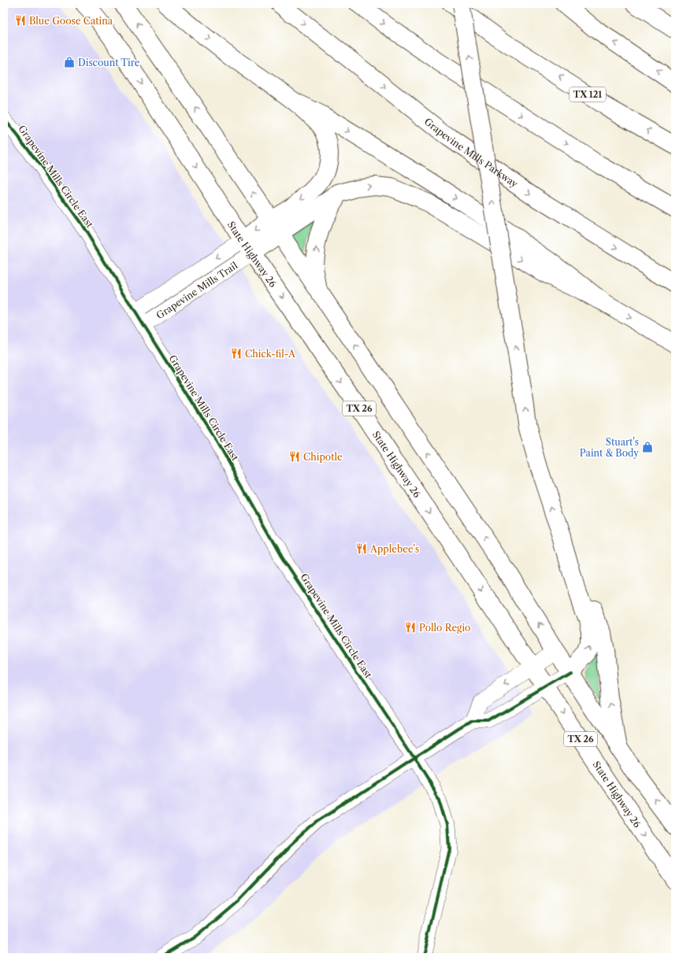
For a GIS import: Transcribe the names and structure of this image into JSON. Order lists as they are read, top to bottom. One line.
{"streets":{"main road":["TX 121","Grapevine Mills Parkway","State Highway 26","Grapevine Mills Trail","TX 26"],"street":["Grapevine Mills Circle East"]},"crossings":[["Grapevine Mills Circle East","Grapevine Mills Trail"],["State Highway 26","Grapevine Mills Trail"],["Grapevine Mills Trail","TX 26"]],"one_way":["Grapevine Mills Trail"],"places":{"restaurant":["Blue Goose Catina","Chick-fil-A","Chipotle","Applebee's","Pollo Regio"],"shop":["Discount Tire","Stuart's Paint & Body"]}}
